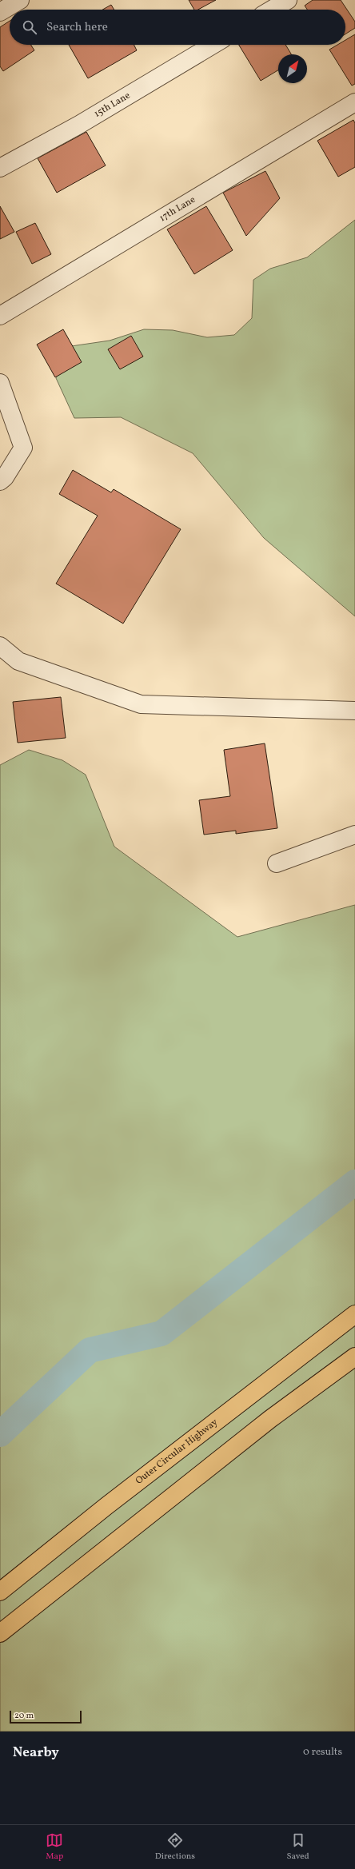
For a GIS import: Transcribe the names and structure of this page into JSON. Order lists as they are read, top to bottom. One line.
{"streets":{"highway":["Outer Circular Highway"],"street":["15th Lane","17th Lane"]},"scale_bar":"20 m","north":"top right","page":{"search":"Search here","scale":"20 m","heading":["Nearby","0 results"],"nav":["Map","Directions","Saved"]}}
